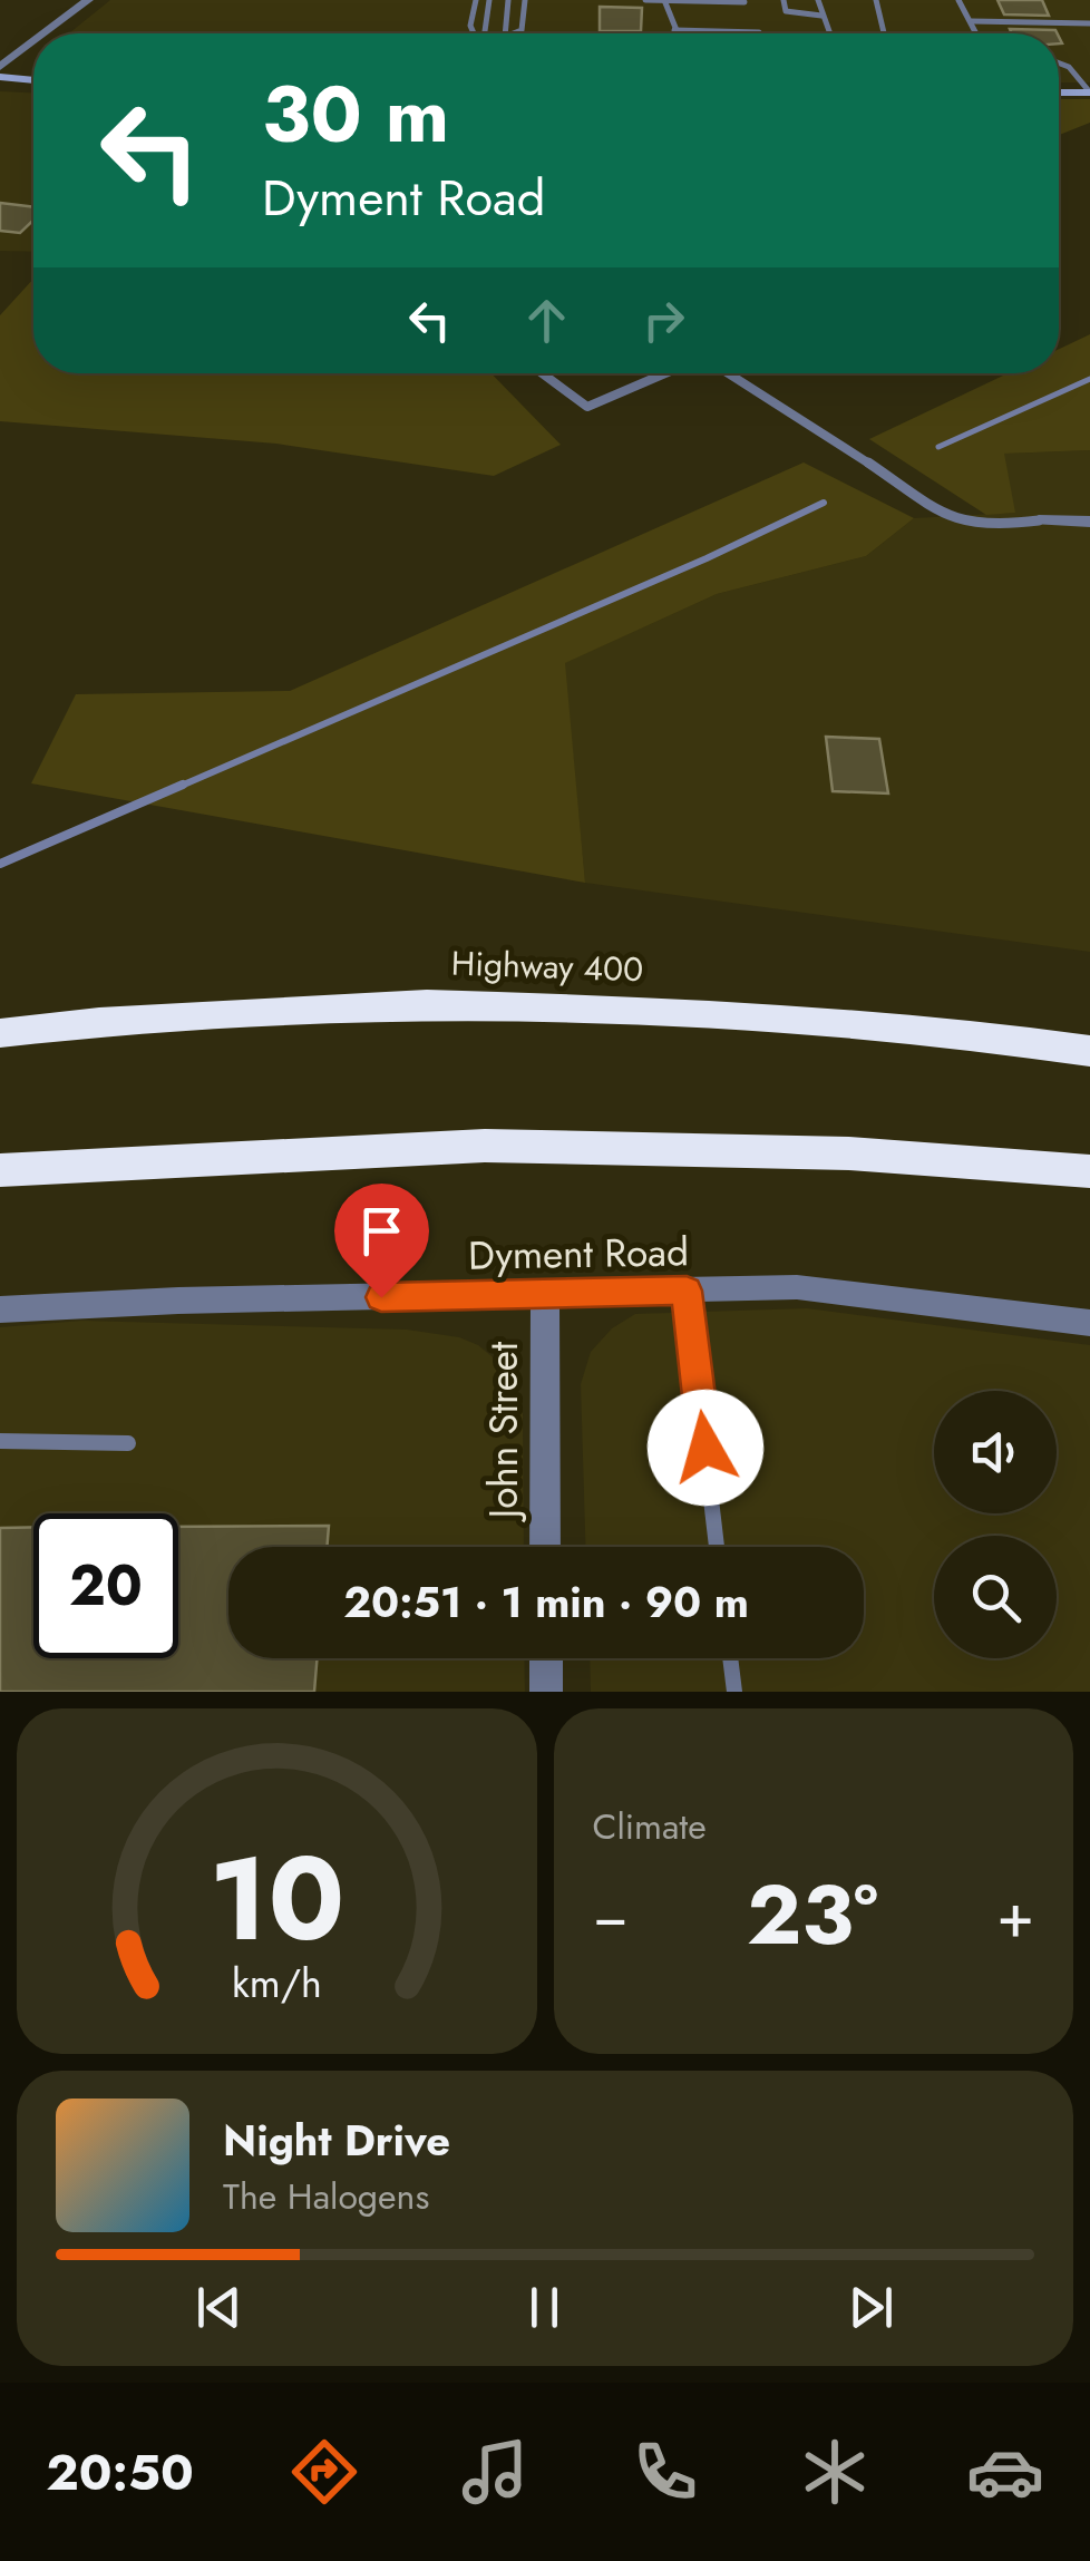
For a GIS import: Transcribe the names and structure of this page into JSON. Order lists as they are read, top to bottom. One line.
{"streets":{"highway":["Highway 400"],"street":["Dyment Road","John Street"]},"crossings":[["Dyment Road","John Street"]],"page":{"turn":["30 m","Dyment Road"],"limit":"20","trip":"20:51 · 1 min · 90 m","tile":"Climate","heat":["−","23°","+"],"song":["Night Drive","The Halogens"],"tabs":"20:50","gauge":["10","km/h"]}}
